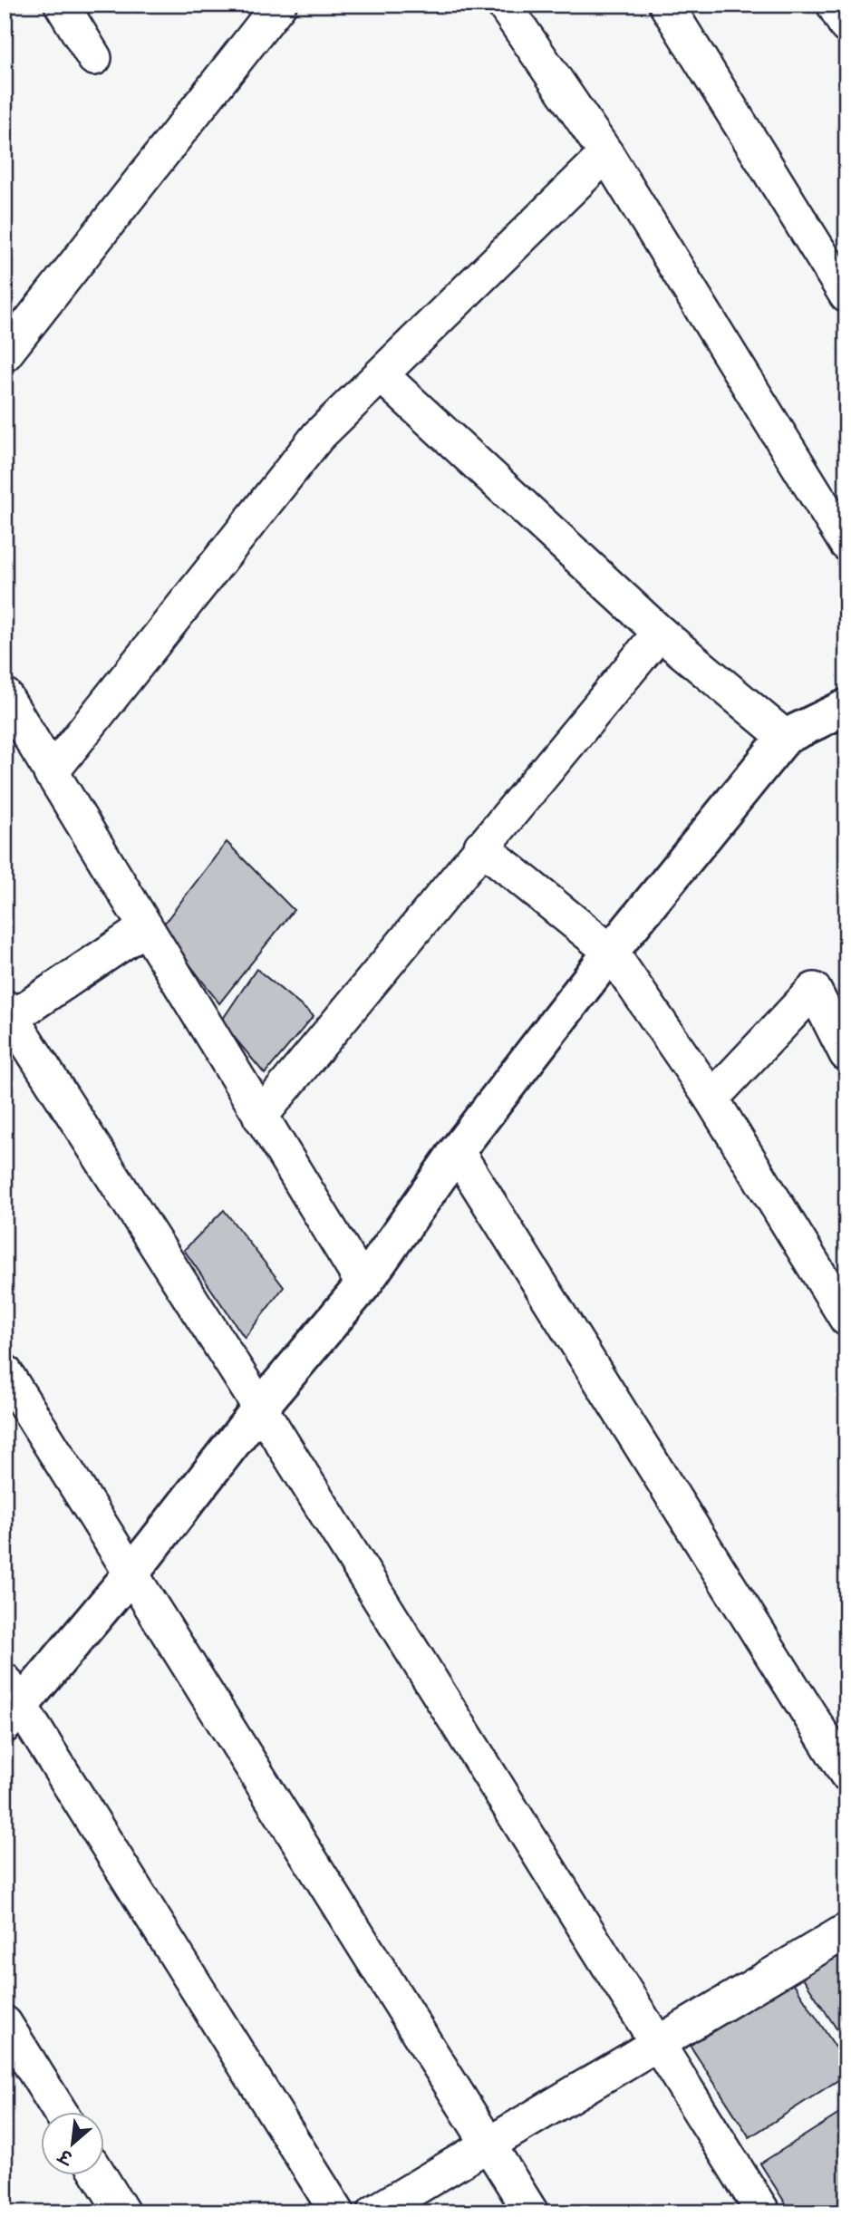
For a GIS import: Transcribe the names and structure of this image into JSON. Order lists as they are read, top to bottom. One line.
{"north":"bottom left"}
